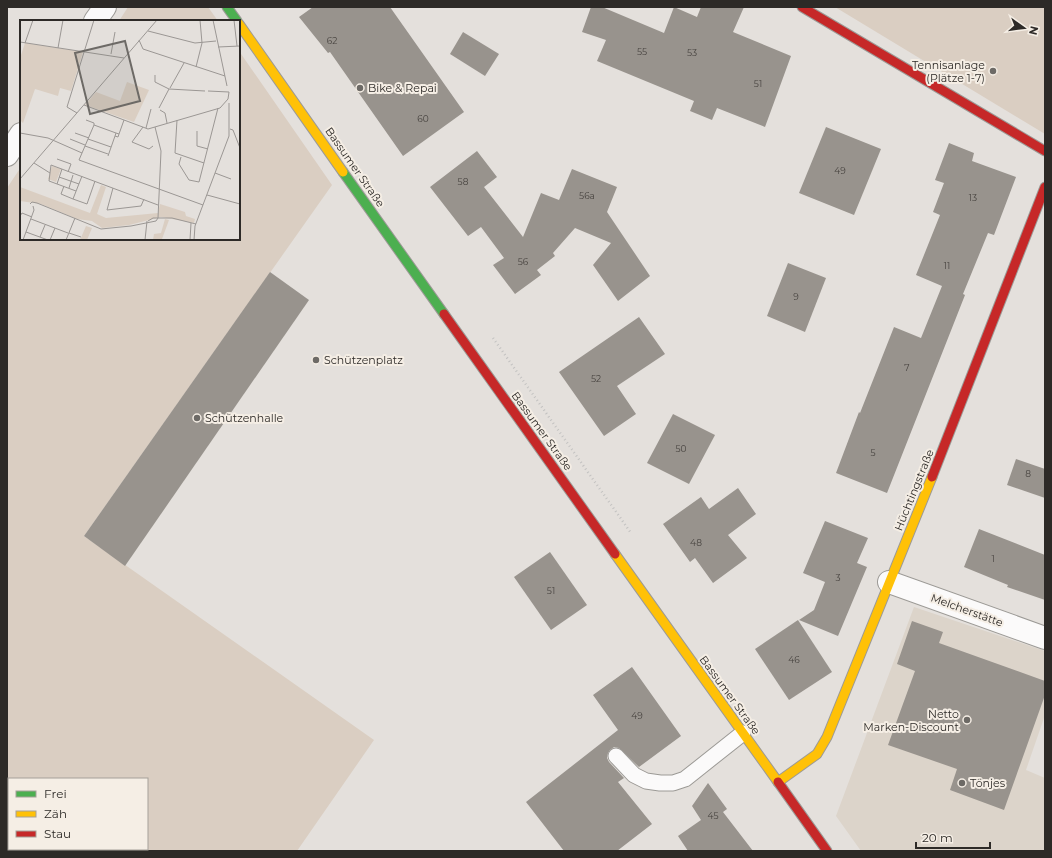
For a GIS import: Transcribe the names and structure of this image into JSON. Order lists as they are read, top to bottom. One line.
{"streets":{"street":["Bassumer Straße","Hüchtingstraße","Melcherstätte"]},"crossings":[["Bassumer Straße","Hüchtingstraße"],["Hüchtingstraße","Melcherstätte"]],"places":["Tennisanlage (Plätze 1-7)","Bike & Repai","Schützenplatz","Schützenhalle","Netto Marken-Discount","Tönjes"],"house_numbers":["62","55","53","51","60","49","58","56a","13","56","11","9","7","52","50","5","8","48","1","3","51","46","49","45"],"legend":["Frei","Zäh","Stau"],"scale_bar":"20 m","north":"right"}
